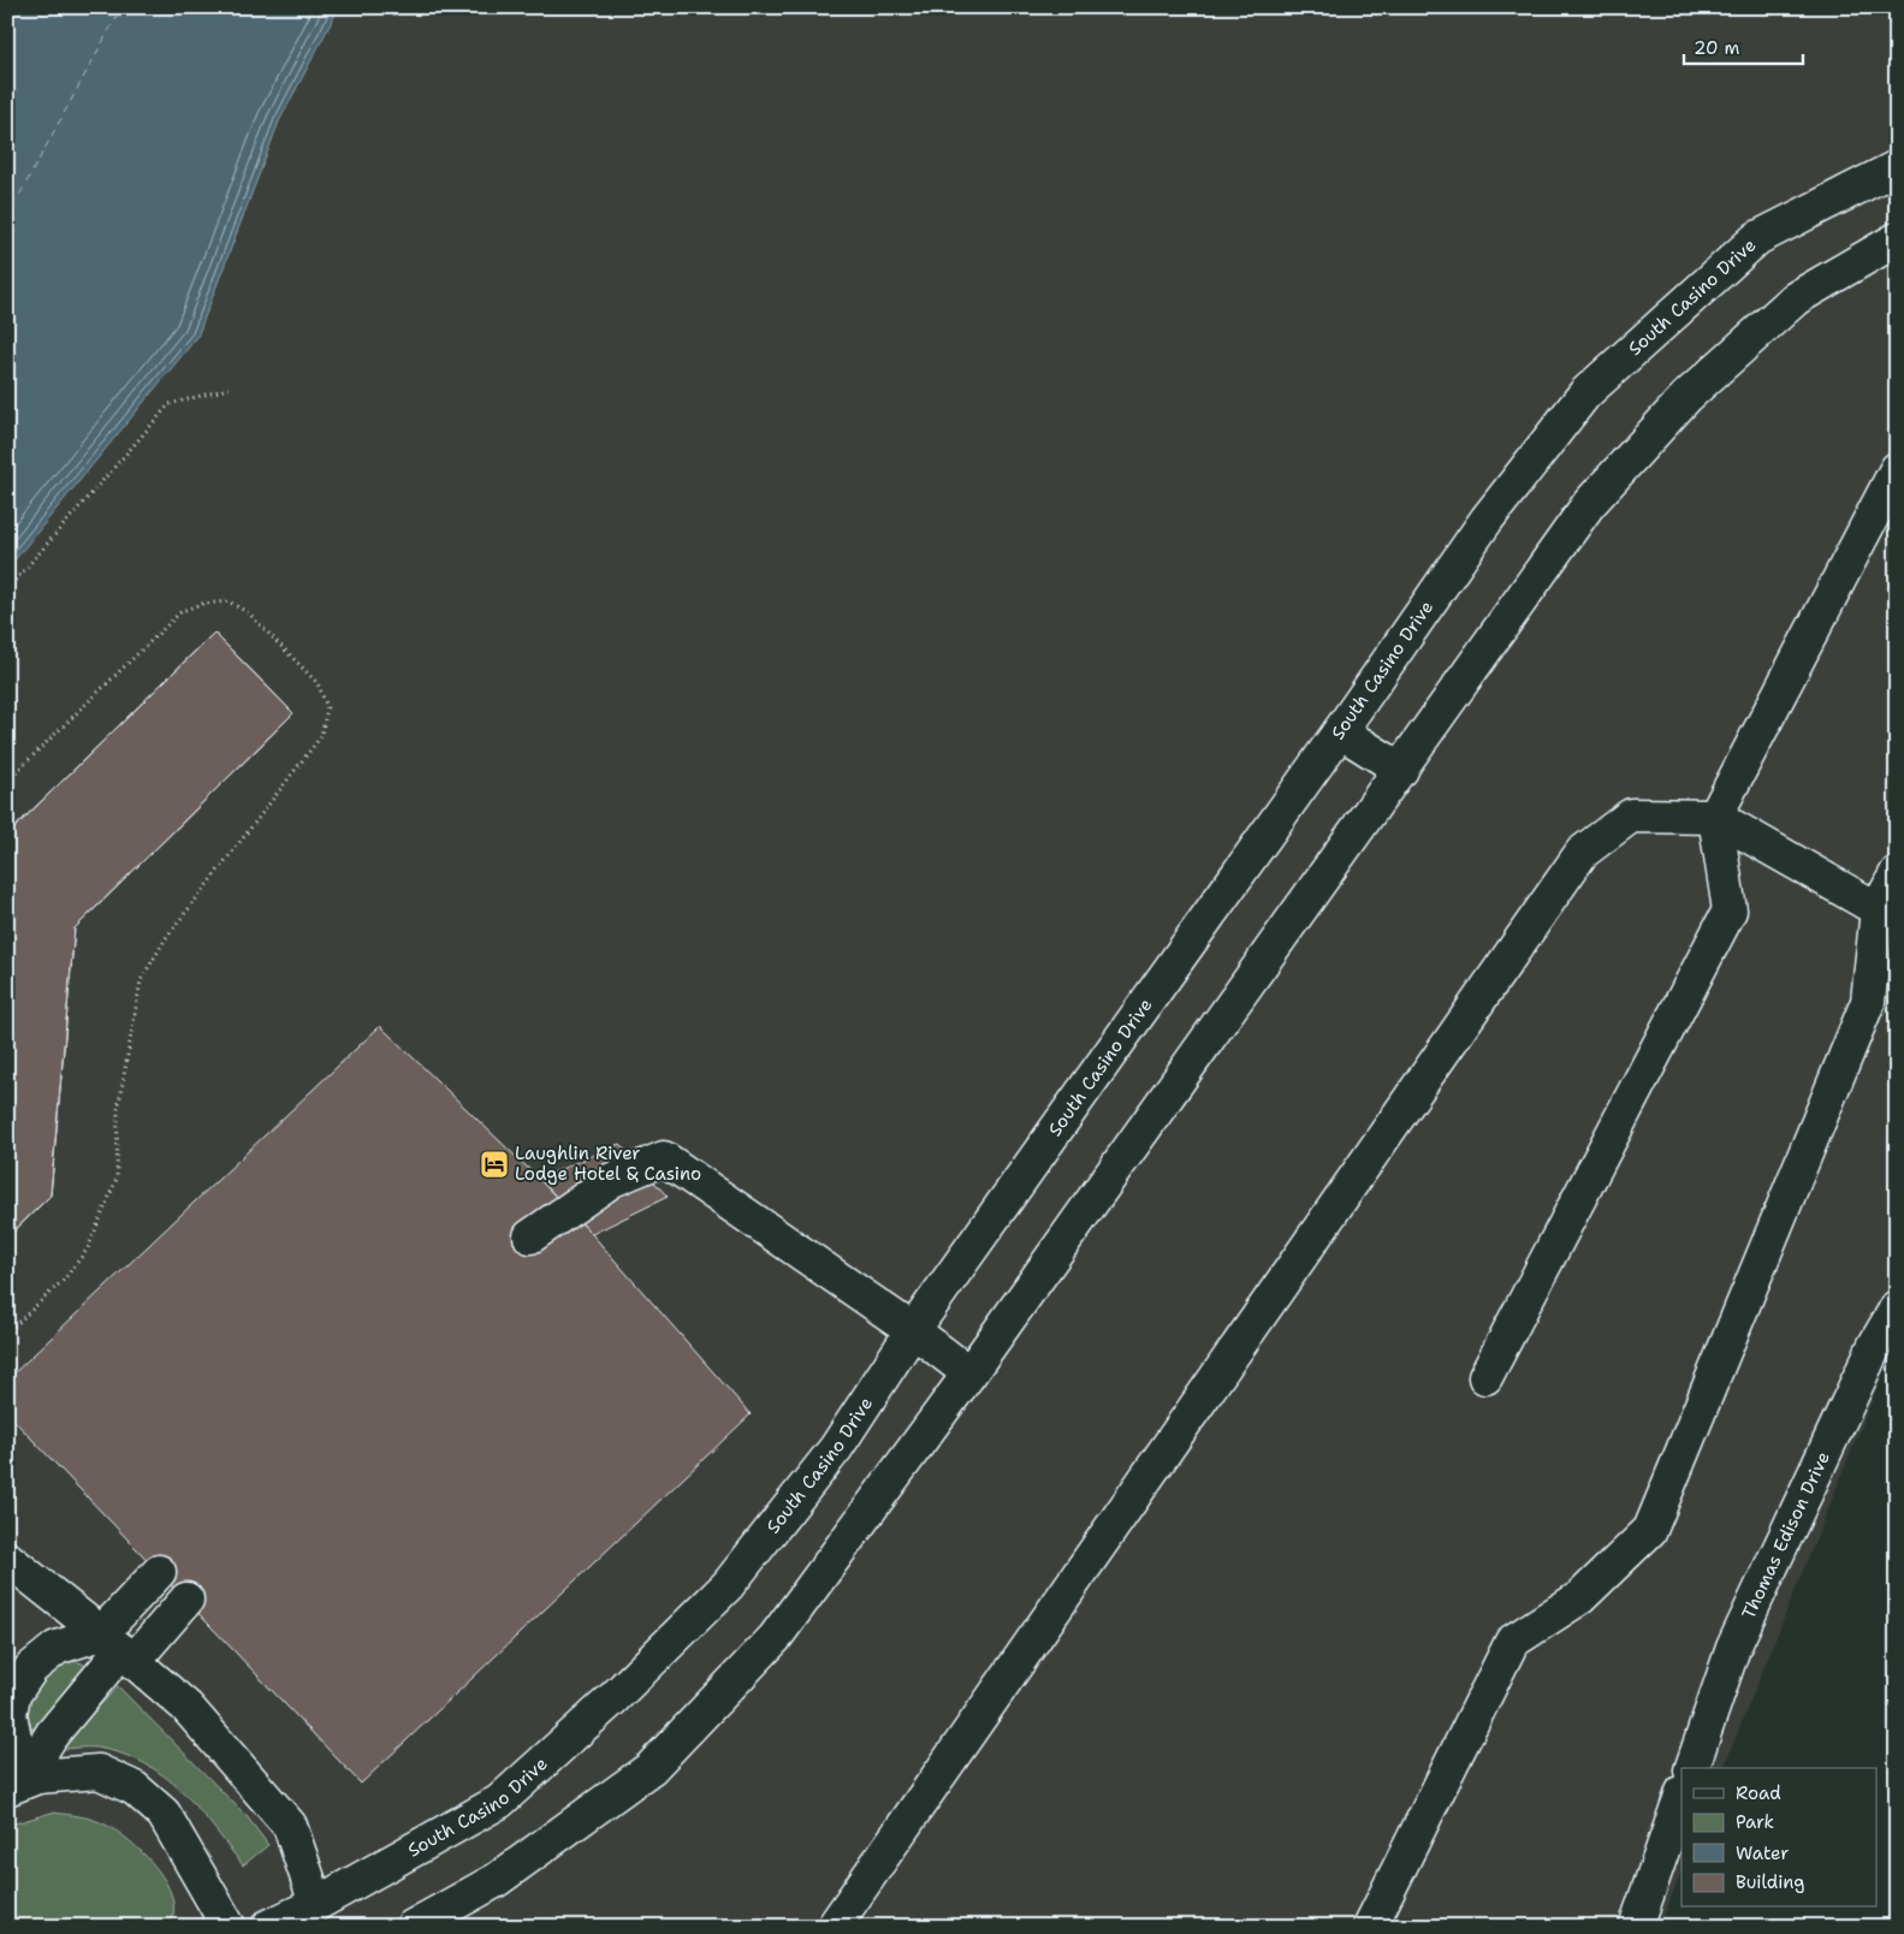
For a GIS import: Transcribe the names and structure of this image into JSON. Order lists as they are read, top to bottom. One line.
{"streets":{"main road":["South Casino Drive","Thomas Edison Drive"]},"places":{"hotel":["Laughlin River Lodge Hotel & Casino"]},"legend":["Road","Park","Water","Building"],"scale_bar":"20 m"}
